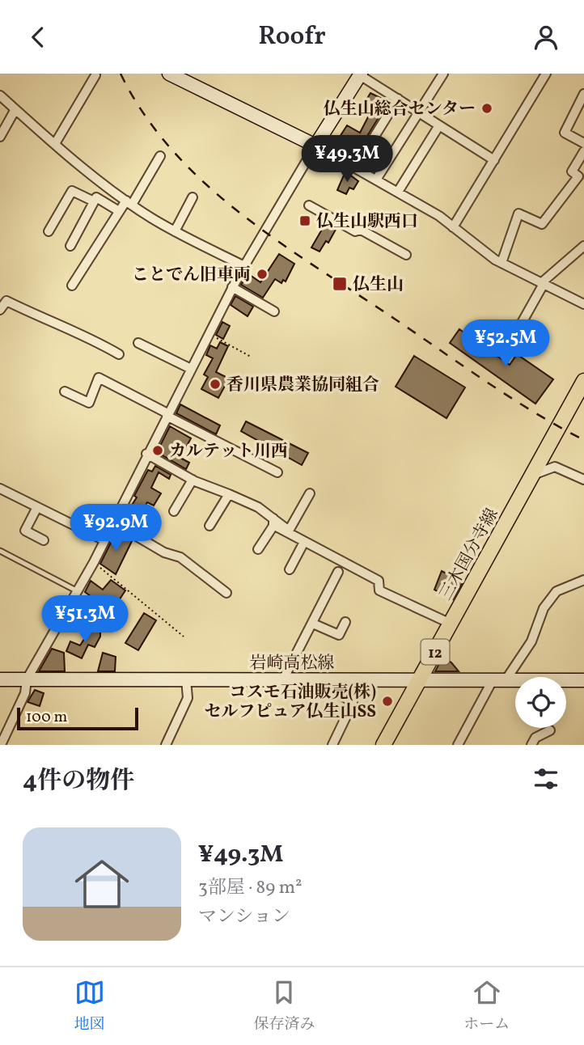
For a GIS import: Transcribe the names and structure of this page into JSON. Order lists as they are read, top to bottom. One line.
{"streets":{"main road":["三木国分寺線","12","岩崎高松線"]},"crossings":[["三木国分寺線","岩崎高松線"]],"places":{"other":["仏生山総合センター","ことでん旧車両","香川県農業協同組合","カルテット川西","コスモ石油販売(株) セルフピュア仏生山SS"],"transit":["仏生山駅西口","仏生山"]},"scale_bar":"100 m","page":{"header":"Roofr","price":["¥49.3M","¥52.5M","¥92.9M","¥51.3M"],"scale":"100 m","heading":"4件の物件","list":[{"name":"¥49.3M","note":"3部屋 · 89 m² · マンション"}],"tabs":["地図","保存済み","ホーム"]}}
